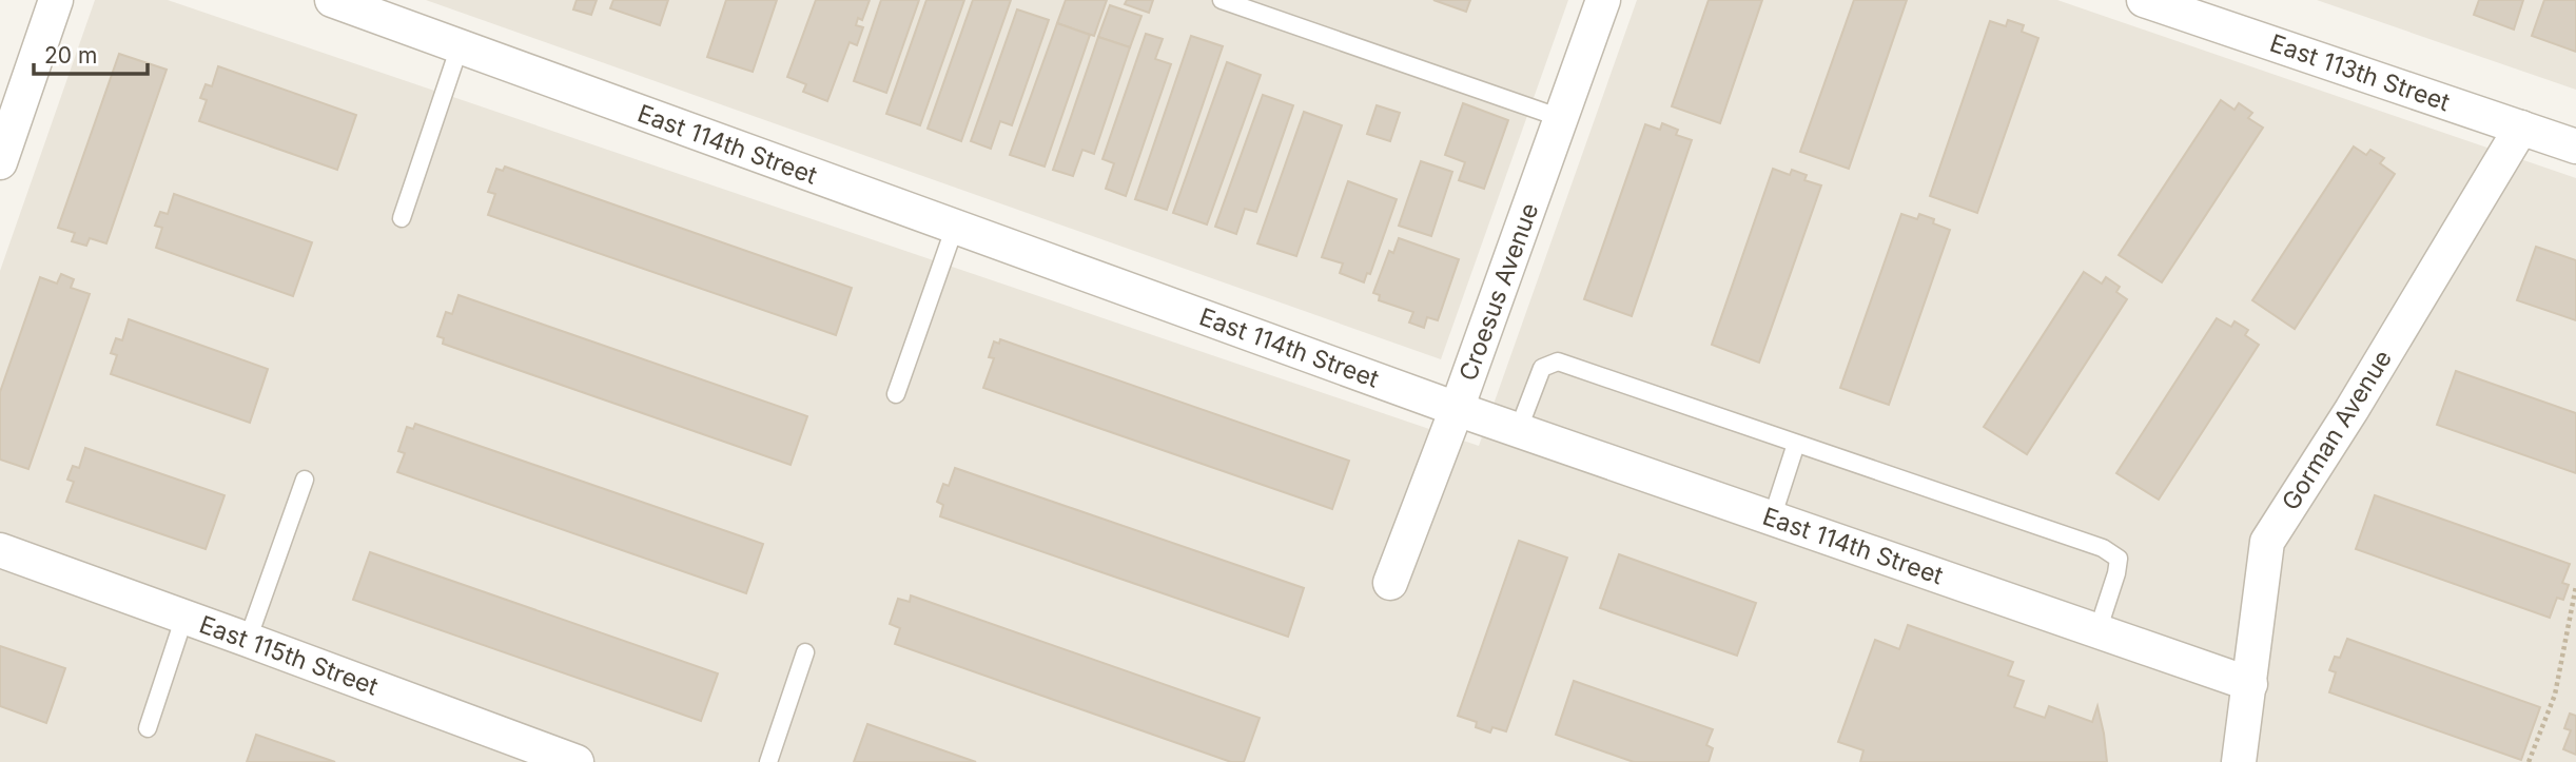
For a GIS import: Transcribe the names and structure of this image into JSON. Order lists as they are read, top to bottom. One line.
{"streets":{"street":["East 113th Street","East 114th Street","Croesus Avenue","Gorman Avenue","East 115th Street"]},"crossings":[["East 113th Street","Gorman Avenue"],["East 114th Street","Croesus Avenue"],["East 114th Street","Gorman Avenue"]],"scale_bar":"20 m"}
